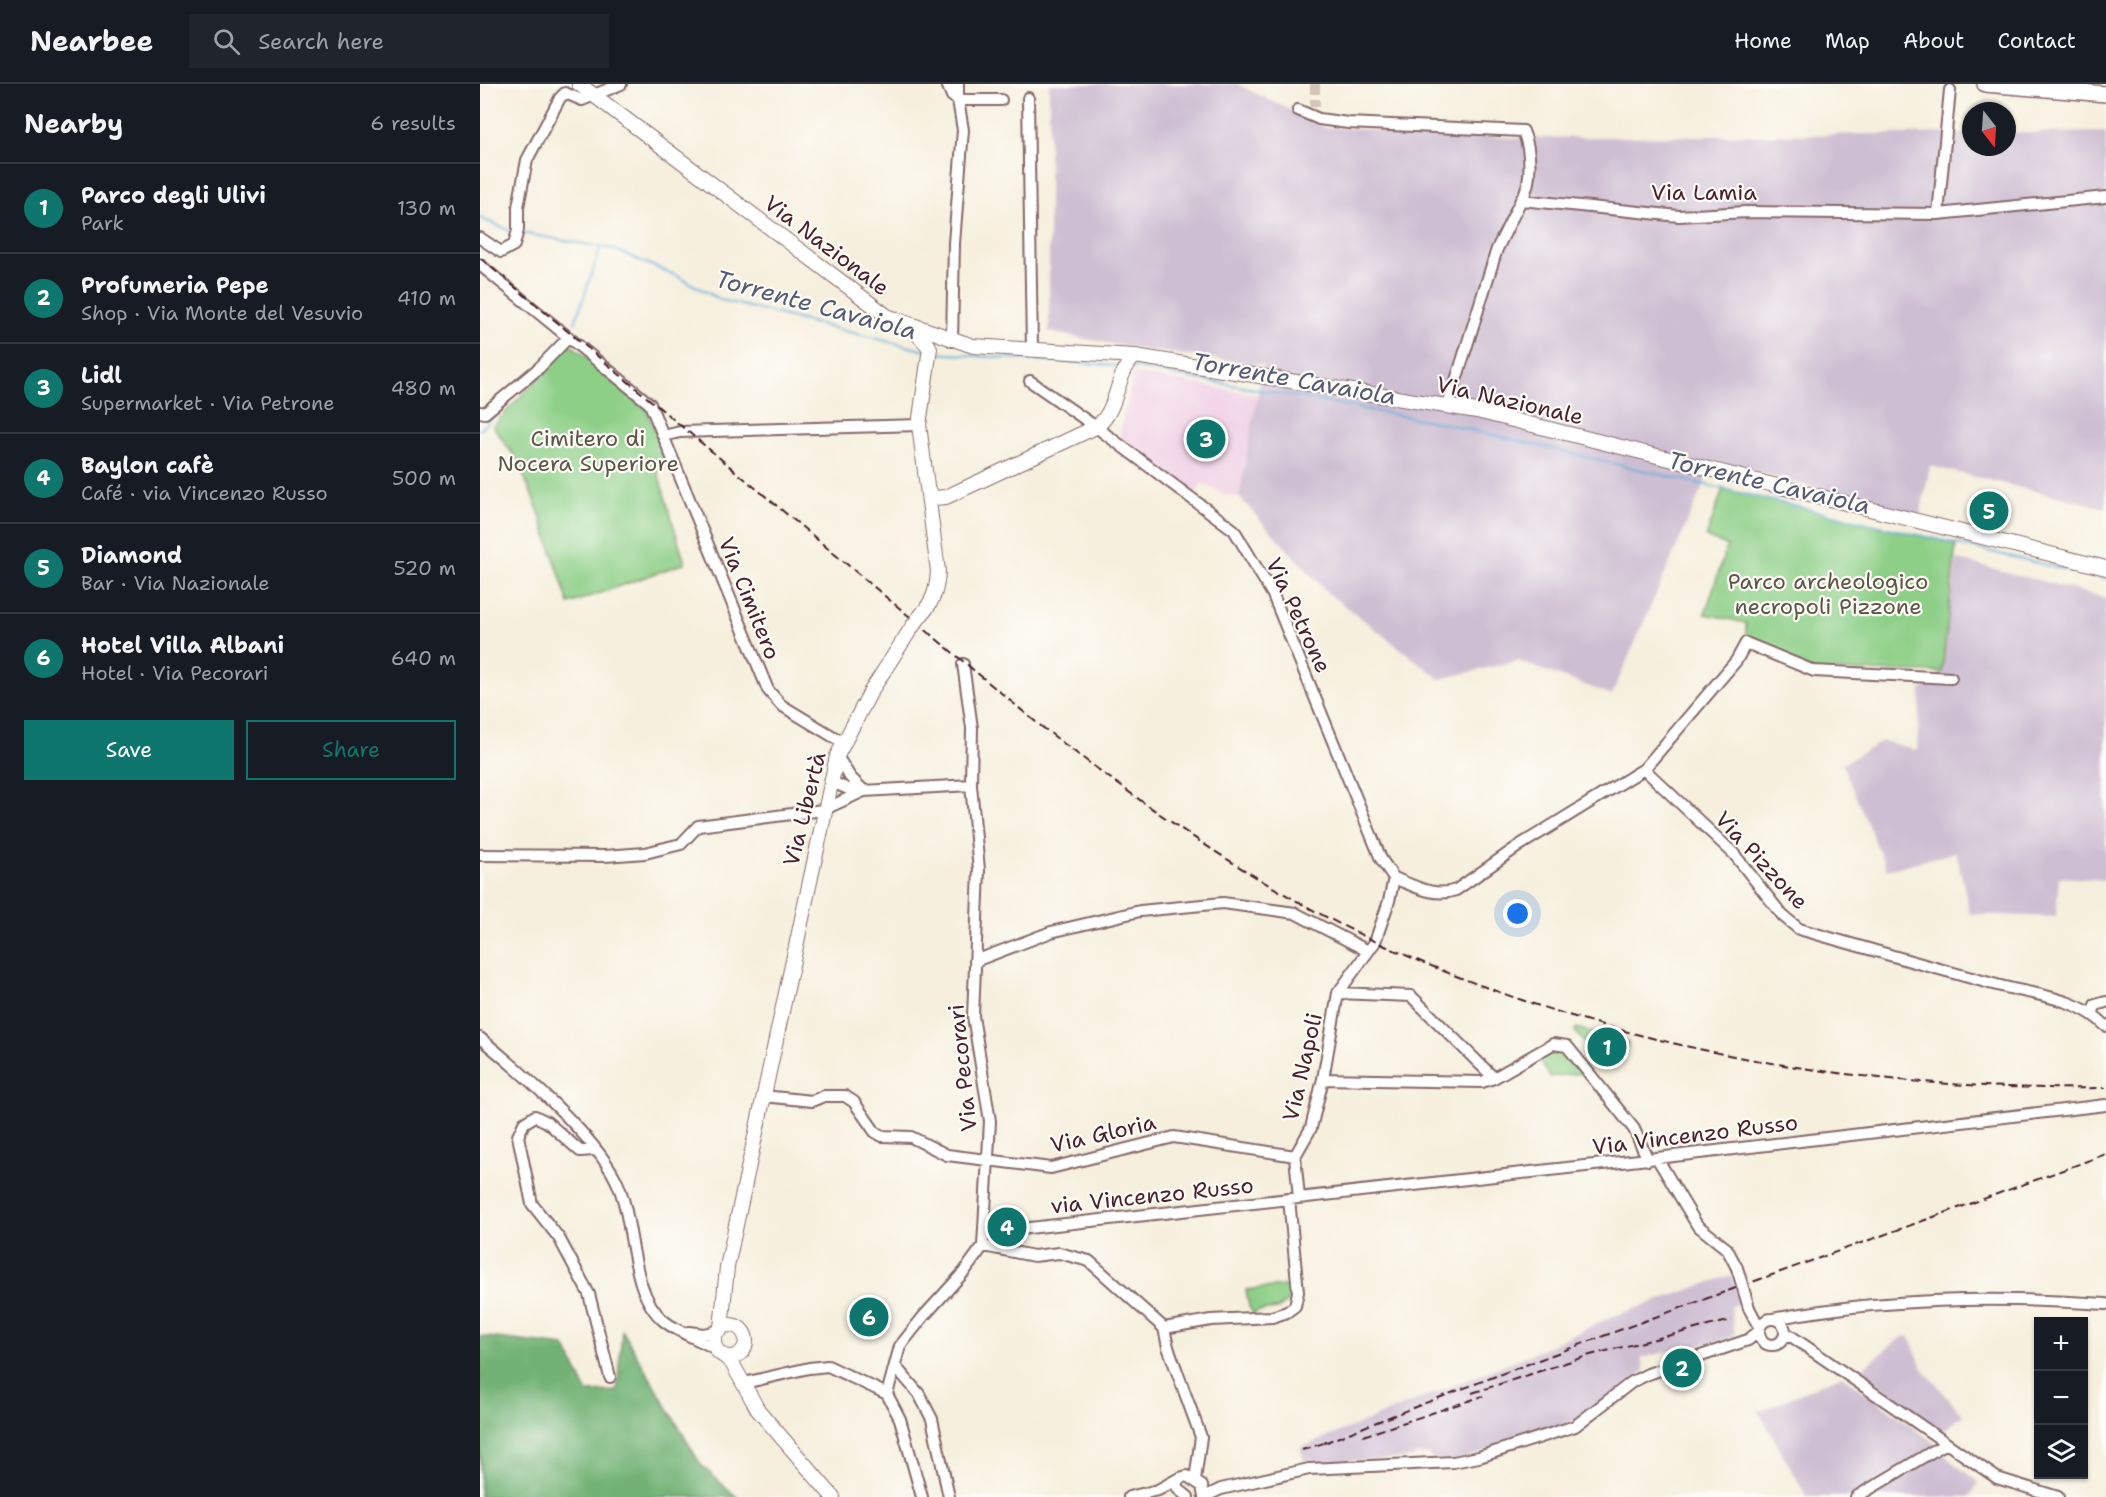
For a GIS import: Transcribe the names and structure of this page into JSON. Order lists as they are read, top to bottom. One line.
{"streets":{"main road":["Via Nazionale","Via Libertà"],"street":["Via Lamia","Via Cimitero","Via Petrone","Via Pizzone","Via Napoli","Via Pecorari","Via Gloria","Via Vincenzo Russo","via Vincenzo Russo"]},"crossings":[["Via Cimitero","Via Libertà"],["Via Libertà","Via Gloria"],["Via Napoli","Via Gloria"],["Via Napoli","Via Vincenzo Russo"],["Via Napoli","via Vincenzo Russo"],["Via Pecorari","Via Gloria"],["Via Pecorari","via Vincenzo Russo"],["Via Vincenzo Russo","via Vincenzo Russo"]],"water":["Torrente Cavaiola"],"parks":["Cimitero di Nocera Superiore","Parco archeologico necropoli Pizzone"],"north":"bottom","page":{"header":"Nearbee","search":"Search here","nav":["Home","Map","About","Contact"],"heading":["Nearby","6 results"],"list":[{"mark":"1","name":"Parco degli Ulivi","note":"Park","value":"130 m"},{"mark":"2","name":"Profumeria Pepe","note":"Shop · Via Monte del Vesuvio","value":"410 m"},{"mark":"3","name":"Lidl","note":"Supermarket · Via Petrone","value":"480 m"},{"mark":"4","name":"Baylon cafè","note":"Café · via Vincenzo Russo","value":"500 m"},{"mark":"5","name":"Diamond","note":"Bar · Via Nazionale","value":"520 m"},{"mark":"6","name":"Hotel Villa Albani","note":"Hotel · Via Pecorari","value":"640 m"}],"pins":["3","5","1","4","6","2"],"buttons":["Save","Share"],"map_buttons":["+","−"]}}
